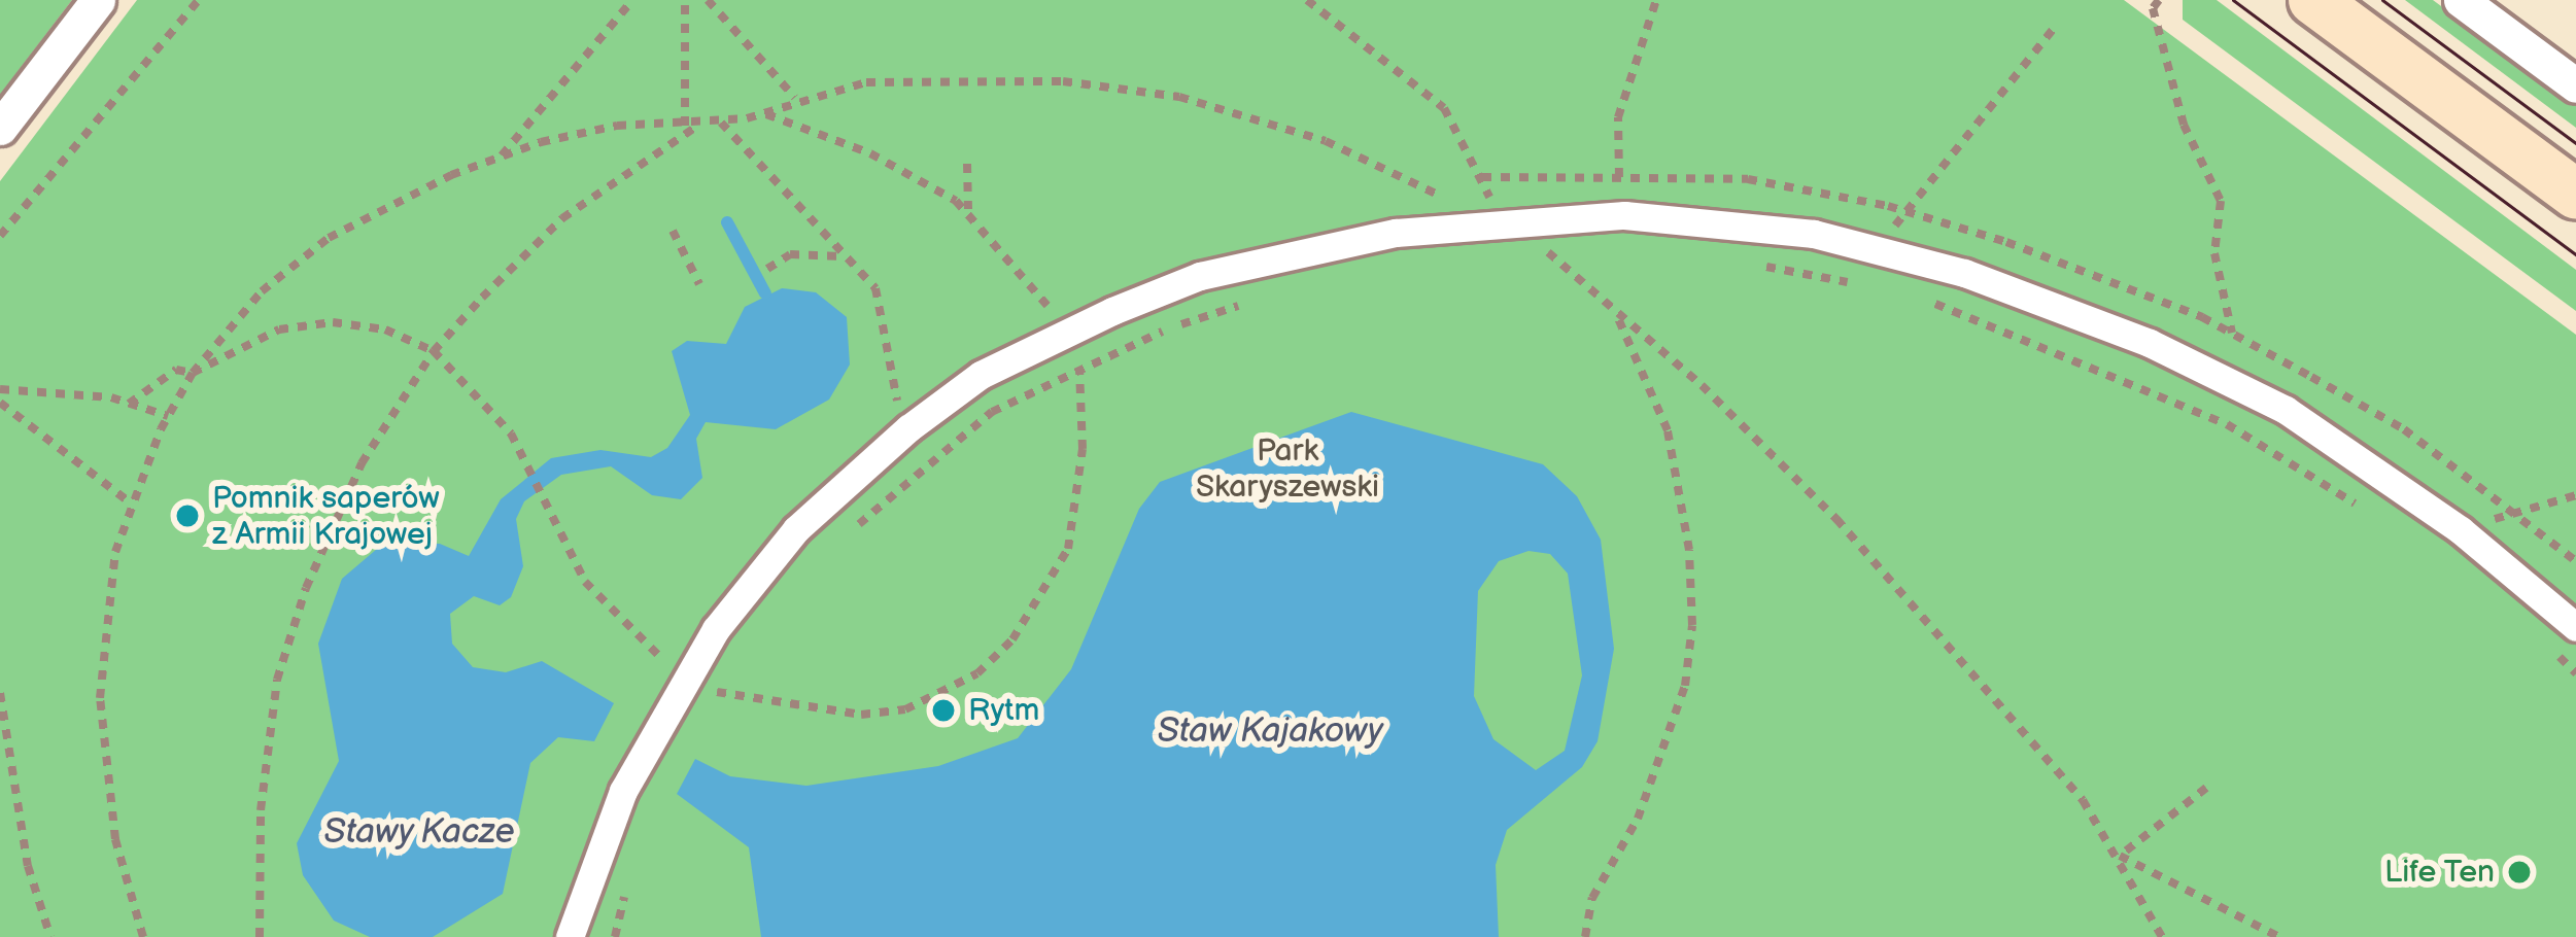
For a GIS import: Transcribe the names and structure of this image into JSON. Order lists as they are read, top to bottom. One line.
{"water":["Staw Kajakowy","Stawy Kacze"],"parks":["Park Skaryszewski"],"places":["Pomnik saperów z Armii Krajowej","Rytm","Life Ten"]}
